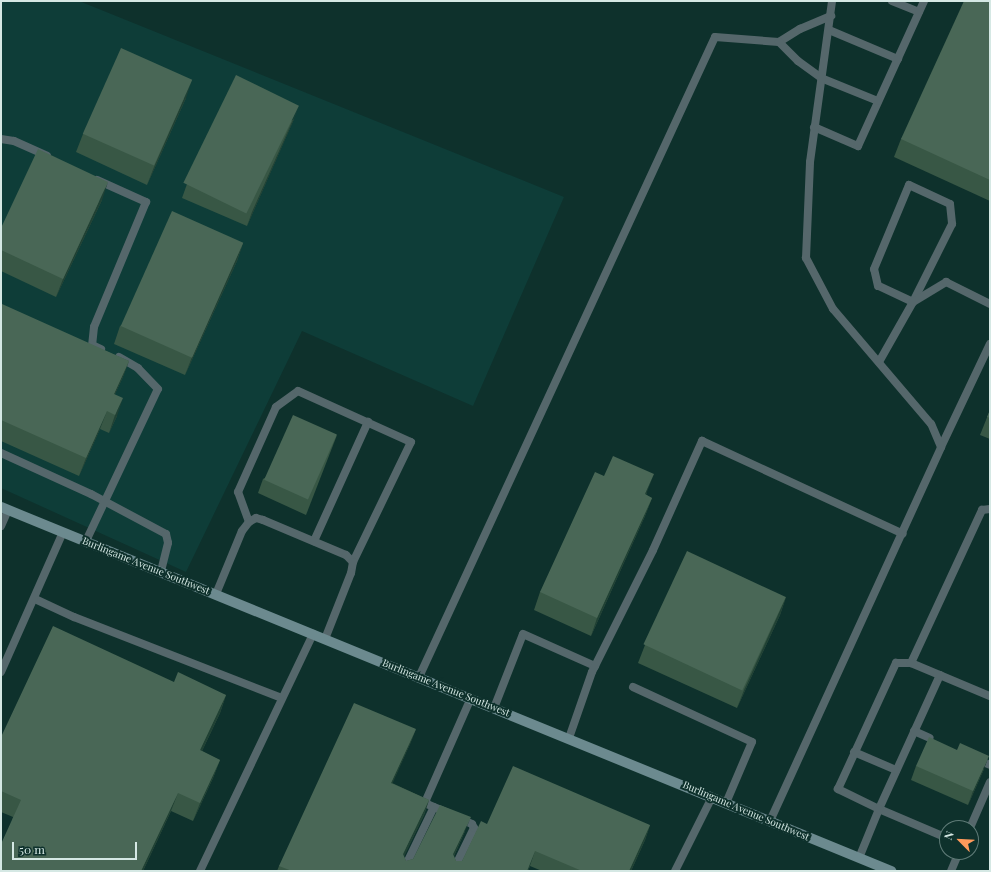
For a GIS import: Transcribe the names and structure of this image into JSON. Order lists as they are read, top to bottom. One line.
{"streets":{"street":["Burlingame Avenue Southwest"]},"scale_bar":"50 m","north":"top left"}
